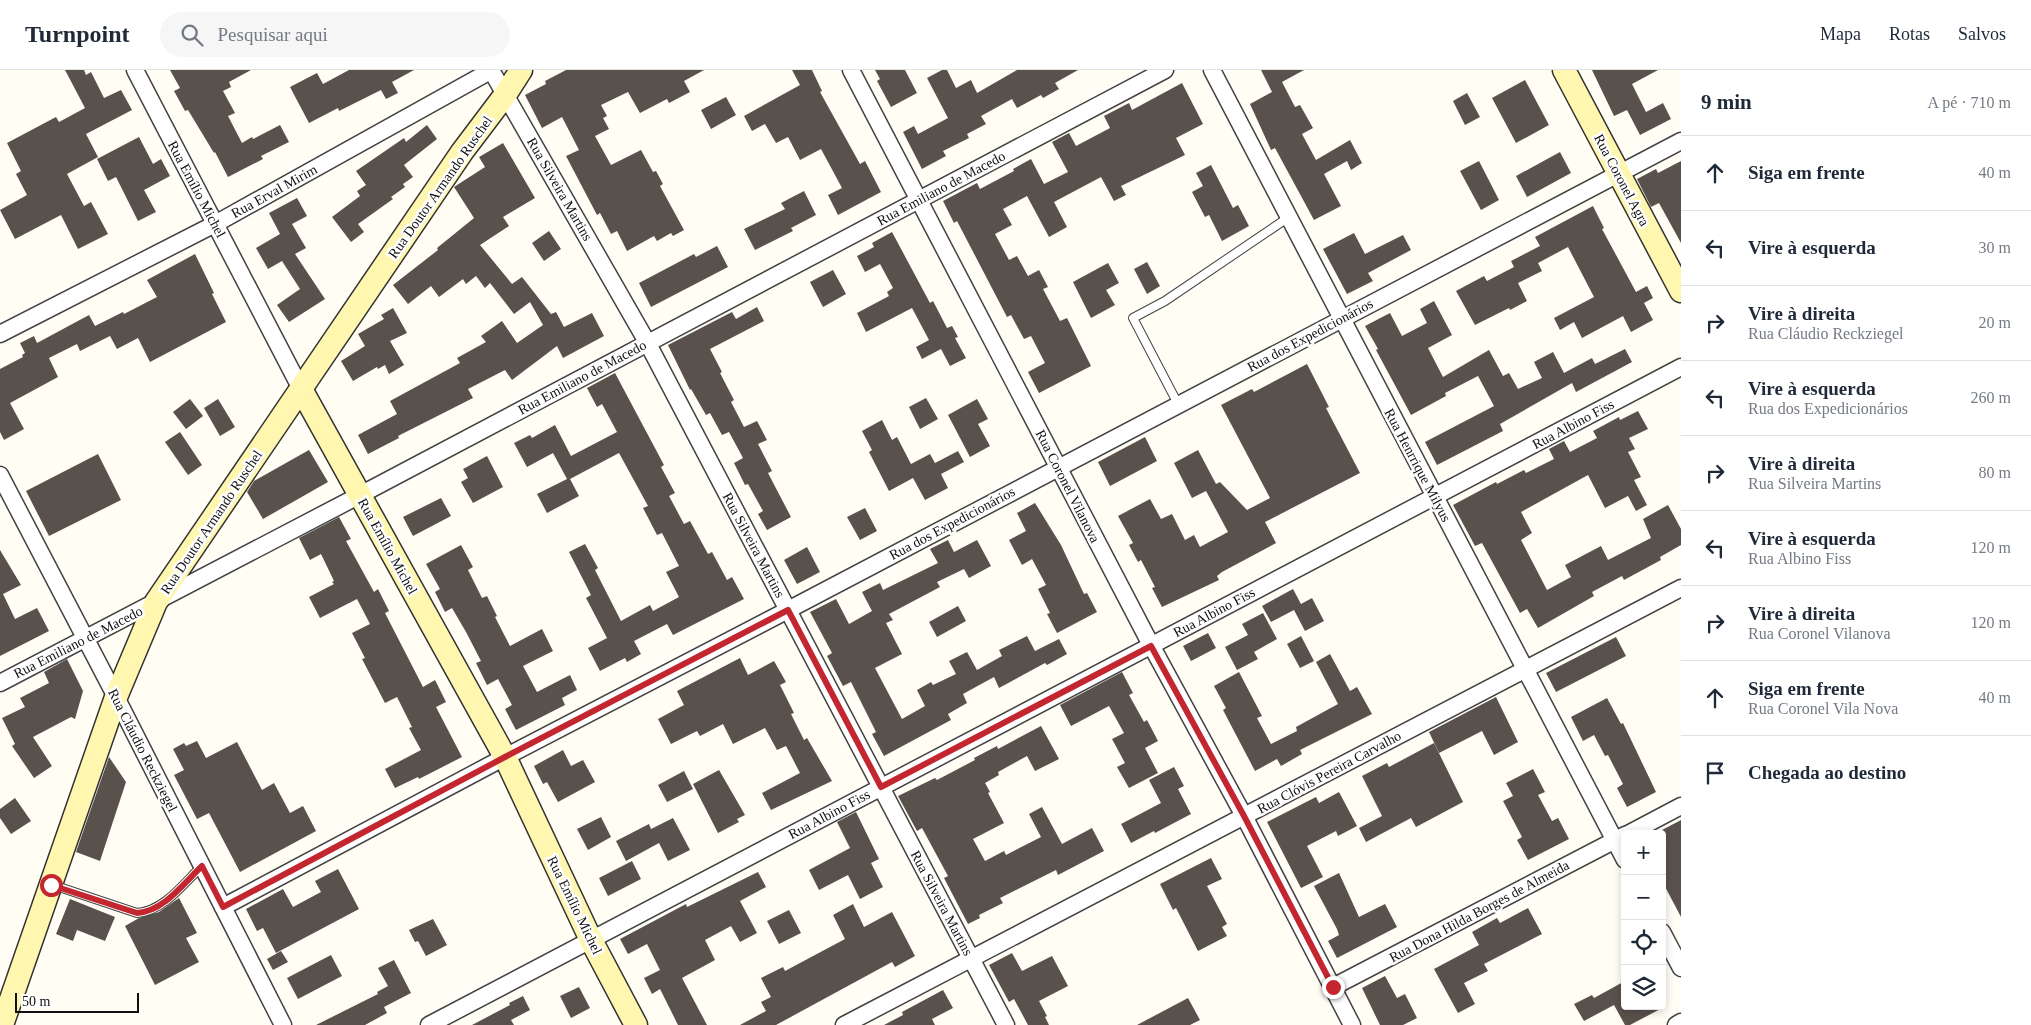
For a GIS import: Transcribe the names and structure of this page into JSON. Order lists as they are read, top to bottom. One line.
{"streets":{"main road":["Rua Coronel Agra","Rua Doutor Armando Ruschel","Rua Emílio Michel"],"street":["Rua Emiliano de Macedo","Rua Silveira Martins","Rua Erval Mirim","Rua dos Expedicionários","Rua Albino Fiss","Rua Henrrique Milyus","Rua Coronel Vilanova","Rua Cláudio Reckziegel","Rua Clóvis Pereira Carvalho","Rua Dona Hilda Borges de Almeida"]},"crossings":[["Rua Coronel Agra","Rua dos Expedicionários"],["Rua Doutor Armando Ruschel","Rua Emiliano de Macedo"],["Rua Doutor Armando Ruschel","Rua Emílio Michel"],["Rua Doutor Armando Ruschel","Rua Silveira Martins"],["Rua Doutor Armando Ruschel","Rua Cláudio Reckziegel"],["Rua Emiliano de Macedo","Rua Emílio Michel"],["Rua Emiliano de Macedo","Rua Silveira Martins"],["Rua Emiliano de Macedo","Rua Coronel Vilanova"],["Rua Emiliano de Macedo","Rua Cláudio Reckziegel"],["Rua Emílio Michel","Rua Erval Mirim"],["Rua Emílio Michel","Rua dos Expedicionários"],["Rua Emílio Michel","Rua Albino Fiss"],["Rua Silveira Martins","Rua Erval Mirim"],["Rua Silveira Martins","Rua dos Expedicionários"],["Rua Silveira Martins","Rua Albino Fiss"],["Rua Silveira Martins","Rua Clóvis Pereira Carvalho"],["Rua dos Expedicionários","Rua Henrrique Milyus"],["Rua dos Expedicionários","Rua Coronel Vilanova"],["Rua dos Expedicionários","Rua Cláudio Reckziegel"],["Rua Albino Fiss","Rua Henrrique Milyus"],["Rua Albino Fiss","Rua Coronel Vilanova"],["Rua Henrrique Milyus","Rua Clóvis Pereira Carvalho"],["Rua Coronel Vilanova","Rua Clóvis Pereira Carvalho"],["Rua Coronel Vilanova","Rua Dona Hilda Borges de Almeida"]],"scale_bar":"50 m","page":{"header":"Turnpoint","search":"Pesquisar aqui","nav":["Mapa","Rotas","Salvos"],"heading":["9 min","A pé · 710 m"],"list":[["Siga em frente","40 m"],["Vire à esquerda","30 m"],["Vire à direita","Rua Cláudio Reckziegel","20 m"],["Vire à esquerda","Rua dos Expedicionários","260 m"],["Vire à direita","Rua Silveira Martins","80 m"],["Vire à esquerda","Rua Albino Fiss","120 m"],["Vire à direita","Rua Coronel Vilanova","120 m"],["Siga em frente","Rua Coronel Vila Nova","40 m"],"Chegada ao destino"],"map_buttons":["+","−"],"scale":"50 m"}}
